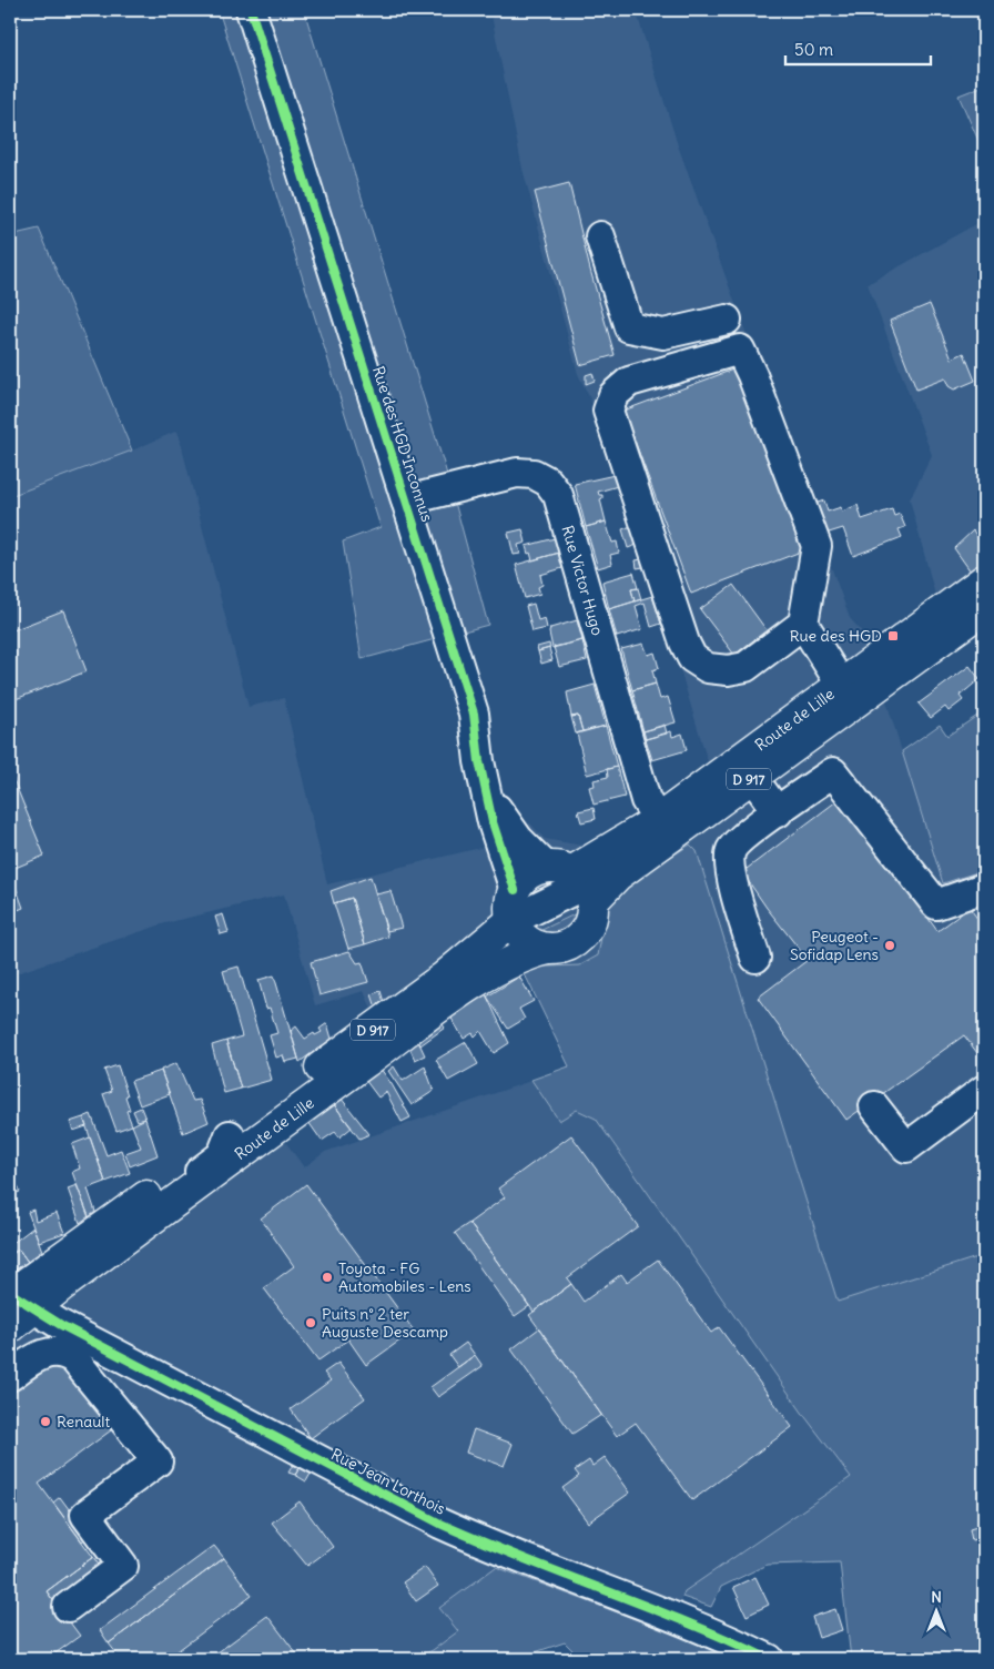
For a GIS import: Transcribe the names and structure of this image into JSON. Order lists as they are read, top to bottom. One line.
{"streets":{"main road":["Route de Lille","D 917"],"street":["Rue des HGD Inconnus","Rue Victor Hugo","Rue Jean Lorthois"]},"crossings":[["Rue des HGD Inconnus","Rue Victor Hugo"],["Rue des HGD Inconnus","Route de Lille"],["Rue Victor Hugo","Route de Lille"],["Route de Lille","Rue Jean Lorthois"]],"places":{"transit":["Rue des HGD"],"other":["Peugeot - Sofidap Lens","Toyota - FG Automobiles - Lens","Puits n° 2 ter Auguste Descamp","Renault"]},"scale_bar":"50 m","north":"top"}
